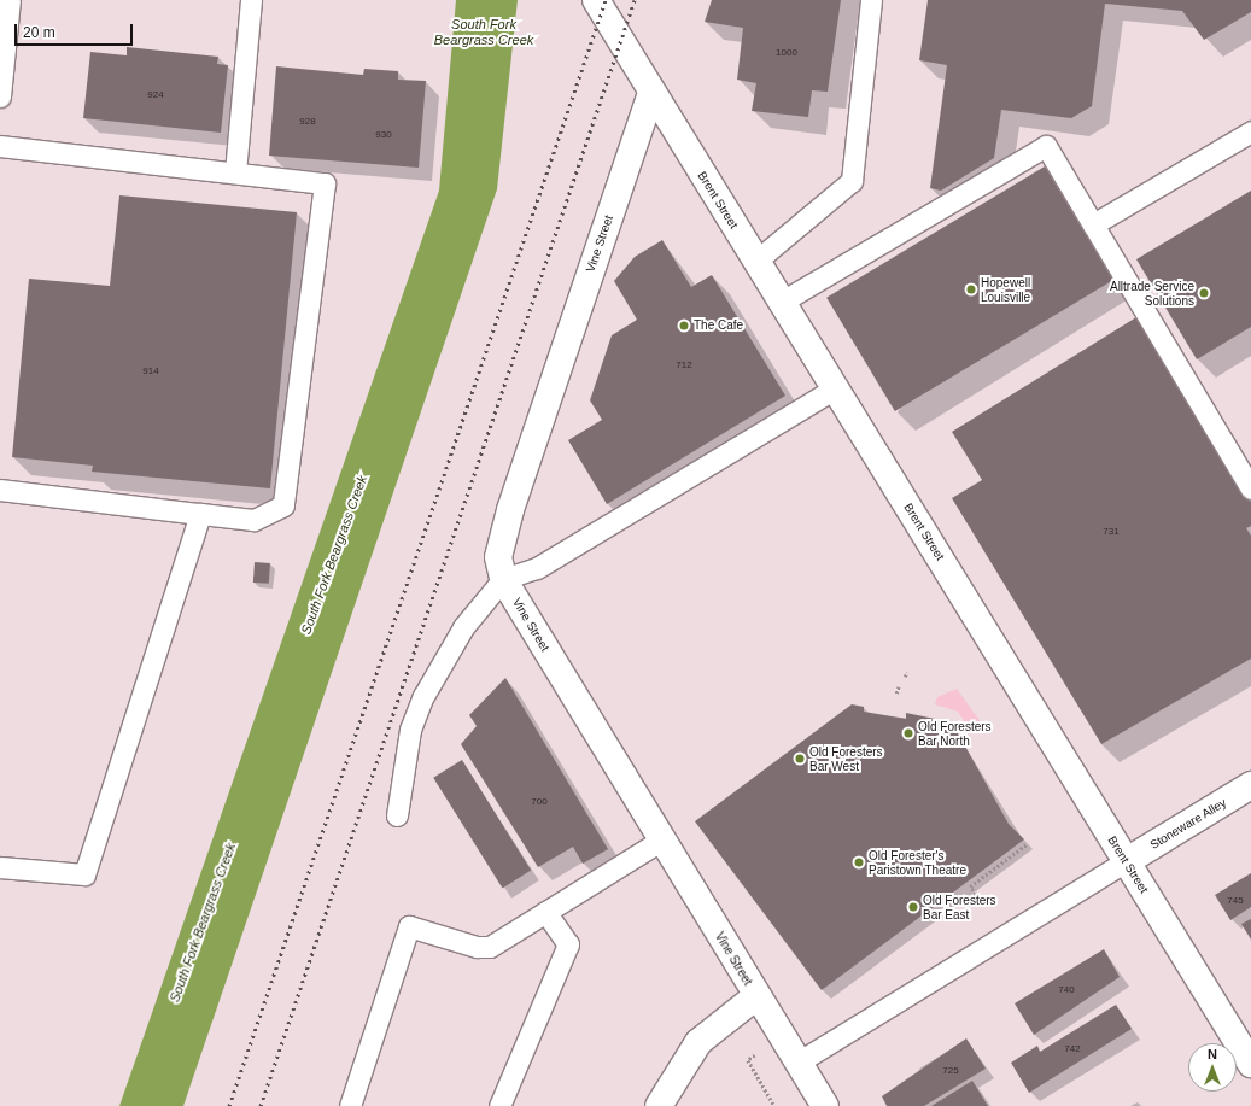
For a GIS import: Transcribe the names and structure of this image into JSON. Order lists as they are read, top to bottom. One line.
{"streets":{"street":["Brent Street","Vine Street","Stoneware Alley"]},"crossings":[["Brent Street","Vine Street"],["Brent Street","Stoneware Alley"]],"water":["South Fork Beargrass Creek"],"places":["Hopewell Louisville","Alltrade Service Solutions","The Cafe","Old Foresters Bar North","Old Foresters Bar West","Old Forester's Paristown Theatre","Old Foresters Bar East"],"house_numbers":["1000","924","928","930","712","914","731","700","745","740","742","725"],"scale_bar":"20 m","north":"top"}
